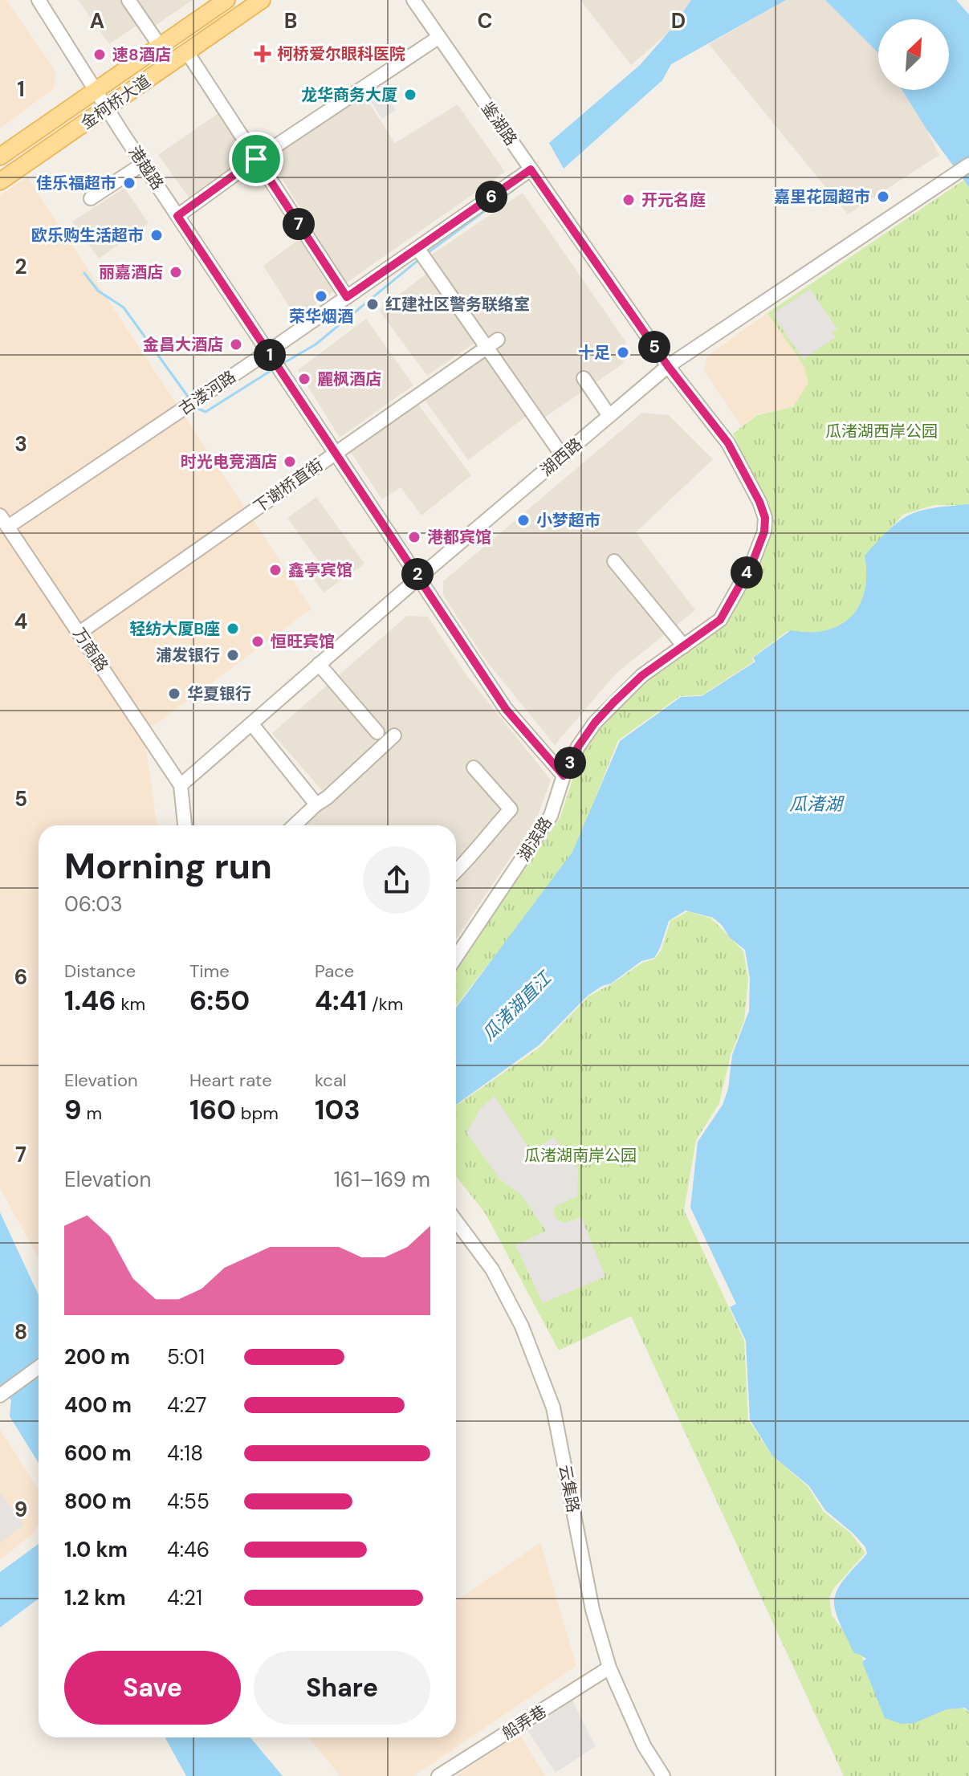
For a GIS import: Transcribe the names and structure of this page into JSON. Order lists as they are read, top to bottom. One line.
{"streets":{"main road":["金柯桥大道"],"street":["鉴湖路","港越路","古溇河路","湖西路","下谢桥直街","万商路","湖滨路","云集路","船弄巷"]},"crossings":[["金柯桥大道","港越路"],["鉴湖路","古溇河路"],["鉴湖路","湖西路"],["鉴湖路","湖滨路"],["港越路","古溇河路"],["港越路","湖西路"],["港越路","下谢桥直街"],["港越路","湖滨路"],["古溇河路","万商路"],["湖西路","万商路"],["下谢桥直街","万商路"],["云集路","船弄巷"]],"water":["瓜渚湖","瓜渚湖直江"],"parks":["瓜渚湖西岸公园","瓜渚湖南岸公园"],"places":{"health":["柯桥爱尔眼科医院"],"other":["速8酒店","龙华商务大厦","佳乐福超市","嘉里花园超市","开元名庭","欧乐购生活超市","丽嘉酒店","荣华烟酒","红建社区警务联络室","金昌大酒店","十足","麗枫酒店","时光电竞酒店","小梦超市","港都宾馆","鑫亭宾馆","轻纺大厦B座","恒旺宾馆","浦发银行","华夏银行"]},"north":"top right","page":{"pins":["6","7","5","1","4","2","3"],"heading":["Morning run","06:03"],"stats":[["Distance","1.46 km"],["Time","6:50"],["Pace","4:41 /km"],["Elevation","9 m"],["Heart rate","160 bpm"],["kcal","103"]],"chart":["Elevation","161–169 m"],"list":[{"name":"200 m","note":"5:01"},{"name":"400 m","note":"4:27"},{"name":"600 m","note":"4:18"},{"name":"800 m","note":"4:55"},{"name":"1.0 km","note":"4:46"},{"name":"1.2 km","note":"4:21"}],"buttons":["Save","Share"]},"grid":{"columns":["A","B","C","D"],"rows":["1","2","3","4","5","6","7","8","9"]}}
